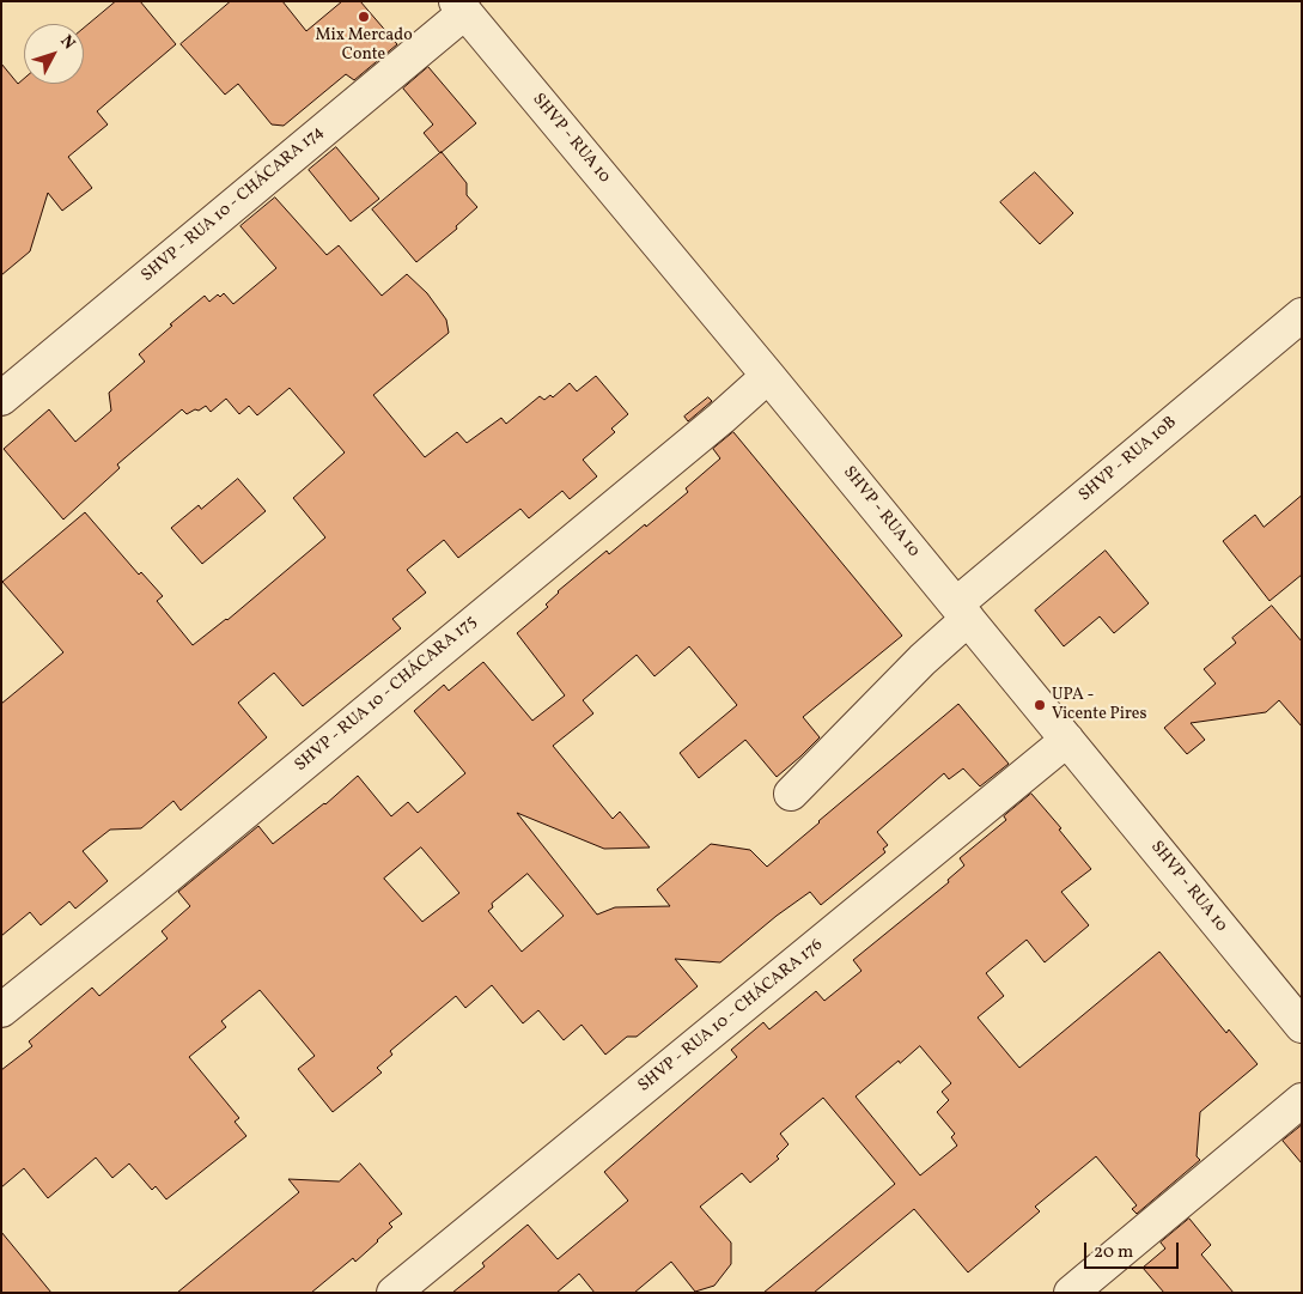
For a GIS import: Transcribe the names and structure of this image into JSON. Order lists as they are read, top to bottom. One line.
{"streets":{"street":["SHVP - RUA 10","SHVP - RUA 10 - CHÁCARA 174","SHVP - RUA 10B","SHVP - RUA 10 - CHÁCARA 175","SHVP - RUA 10 - CHÁCARA 176"]},"crossings":[["SHVP - RUA 10","SHVP - RUA 10 - CHÁCARA 174"],["SHVP - RUA 10","SHVP - RUA 10B"],["SHVP - RUA 10","SHVP - RUA 10 - CHÁCARA 175"],["SHVP - RUA 10","SHVP - RUA 10 - CHÁCARA 176"]],"places":["Mix Mercado Conte","UPA - Vicente Pires"],"scale_bar":"20 m","north":"top right"}
